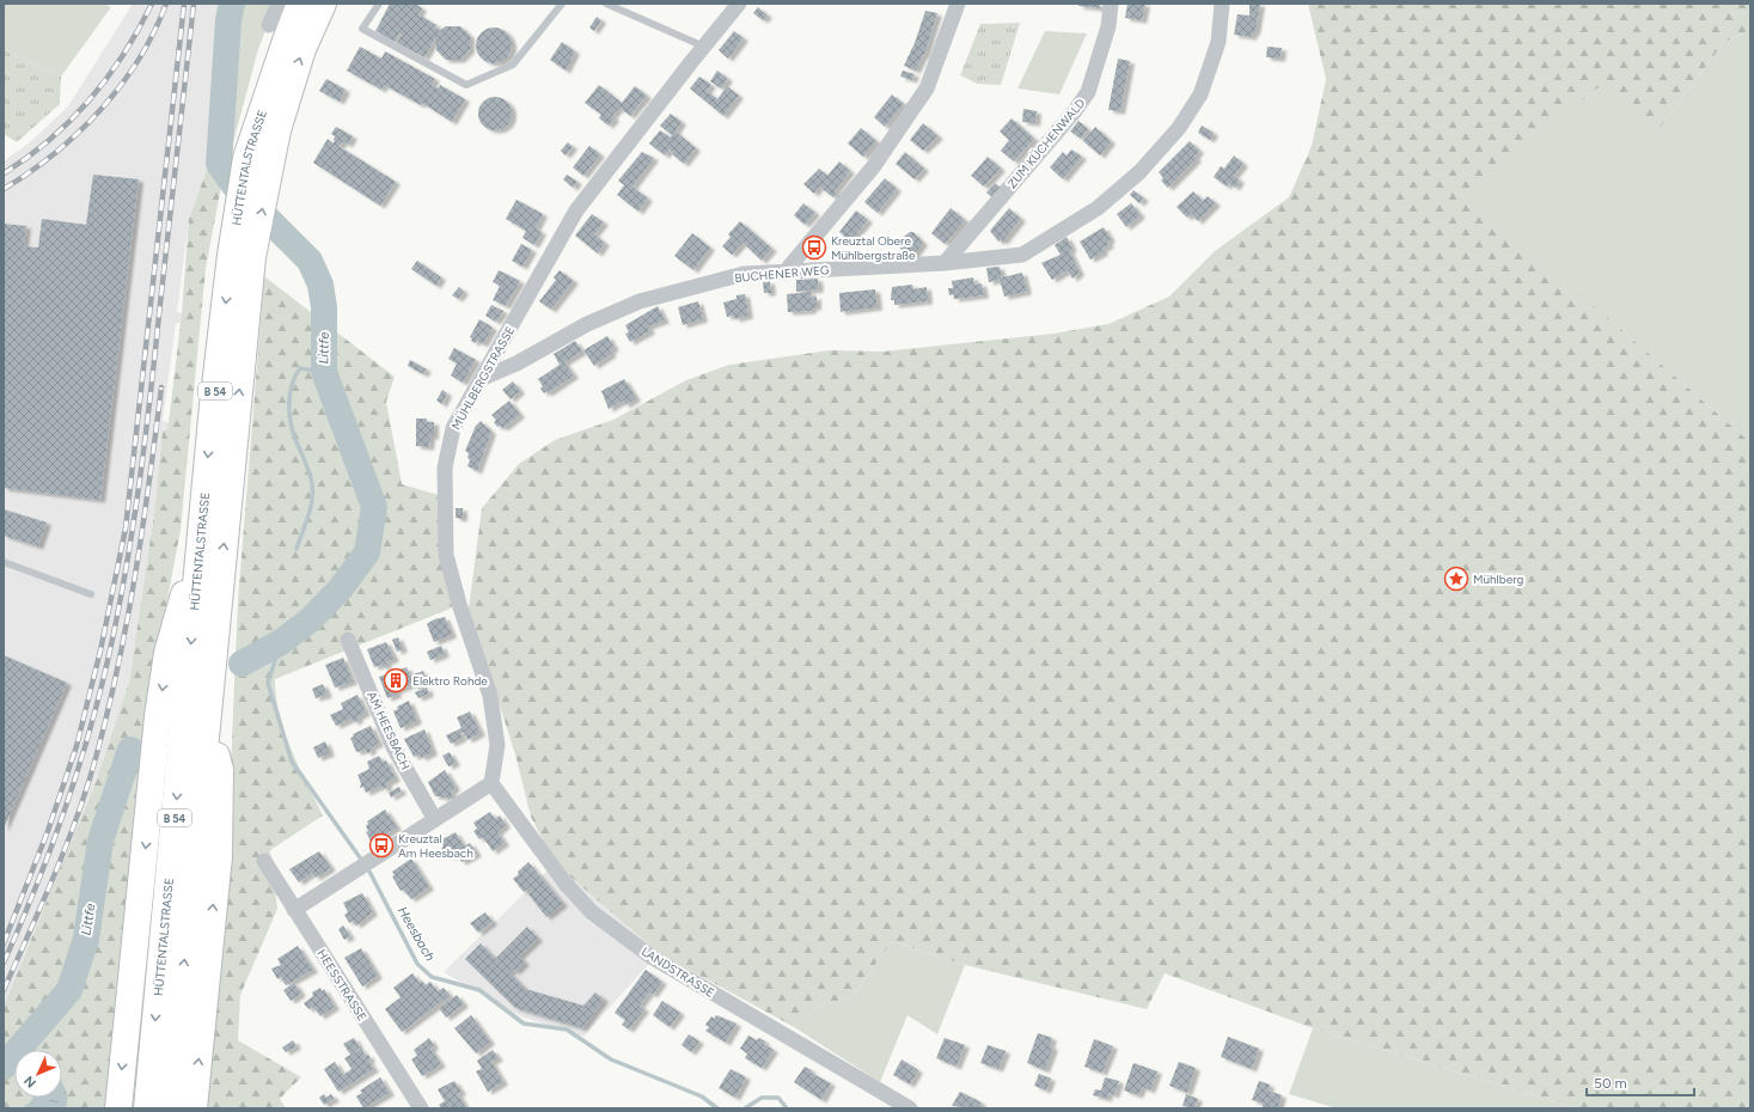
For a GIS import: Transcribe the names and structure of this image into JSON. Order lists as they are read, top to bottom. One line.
{"streets":{"highway":["HÜTTENTALSTRASSE","B 54"],"street":["ZUM KÜCHENWALD","BUCHENER WEG","MÜHLBERGSTRASSE","AM HEESBACH","LANDSTRASSE","HEESSTRASSE"]},"crossings":[["ZUM KÜCHENWALD","BUCHENER WEG"],["BUCHENER WEG","MÜHLBERGSTRASSE"],["MÜHLBERGSTRASSE","LANDSTRASSE"]],"water":["Littfe","Heesbach"],"places":{"bus stop":["Kreuztal Obere Mühlbergstraße","Kreuztal Am Heesbach"],"place":["Mühlberg"],"building":["Elektro Rohde"]},"scale_bar":"50 m","north":"bottom left"}
